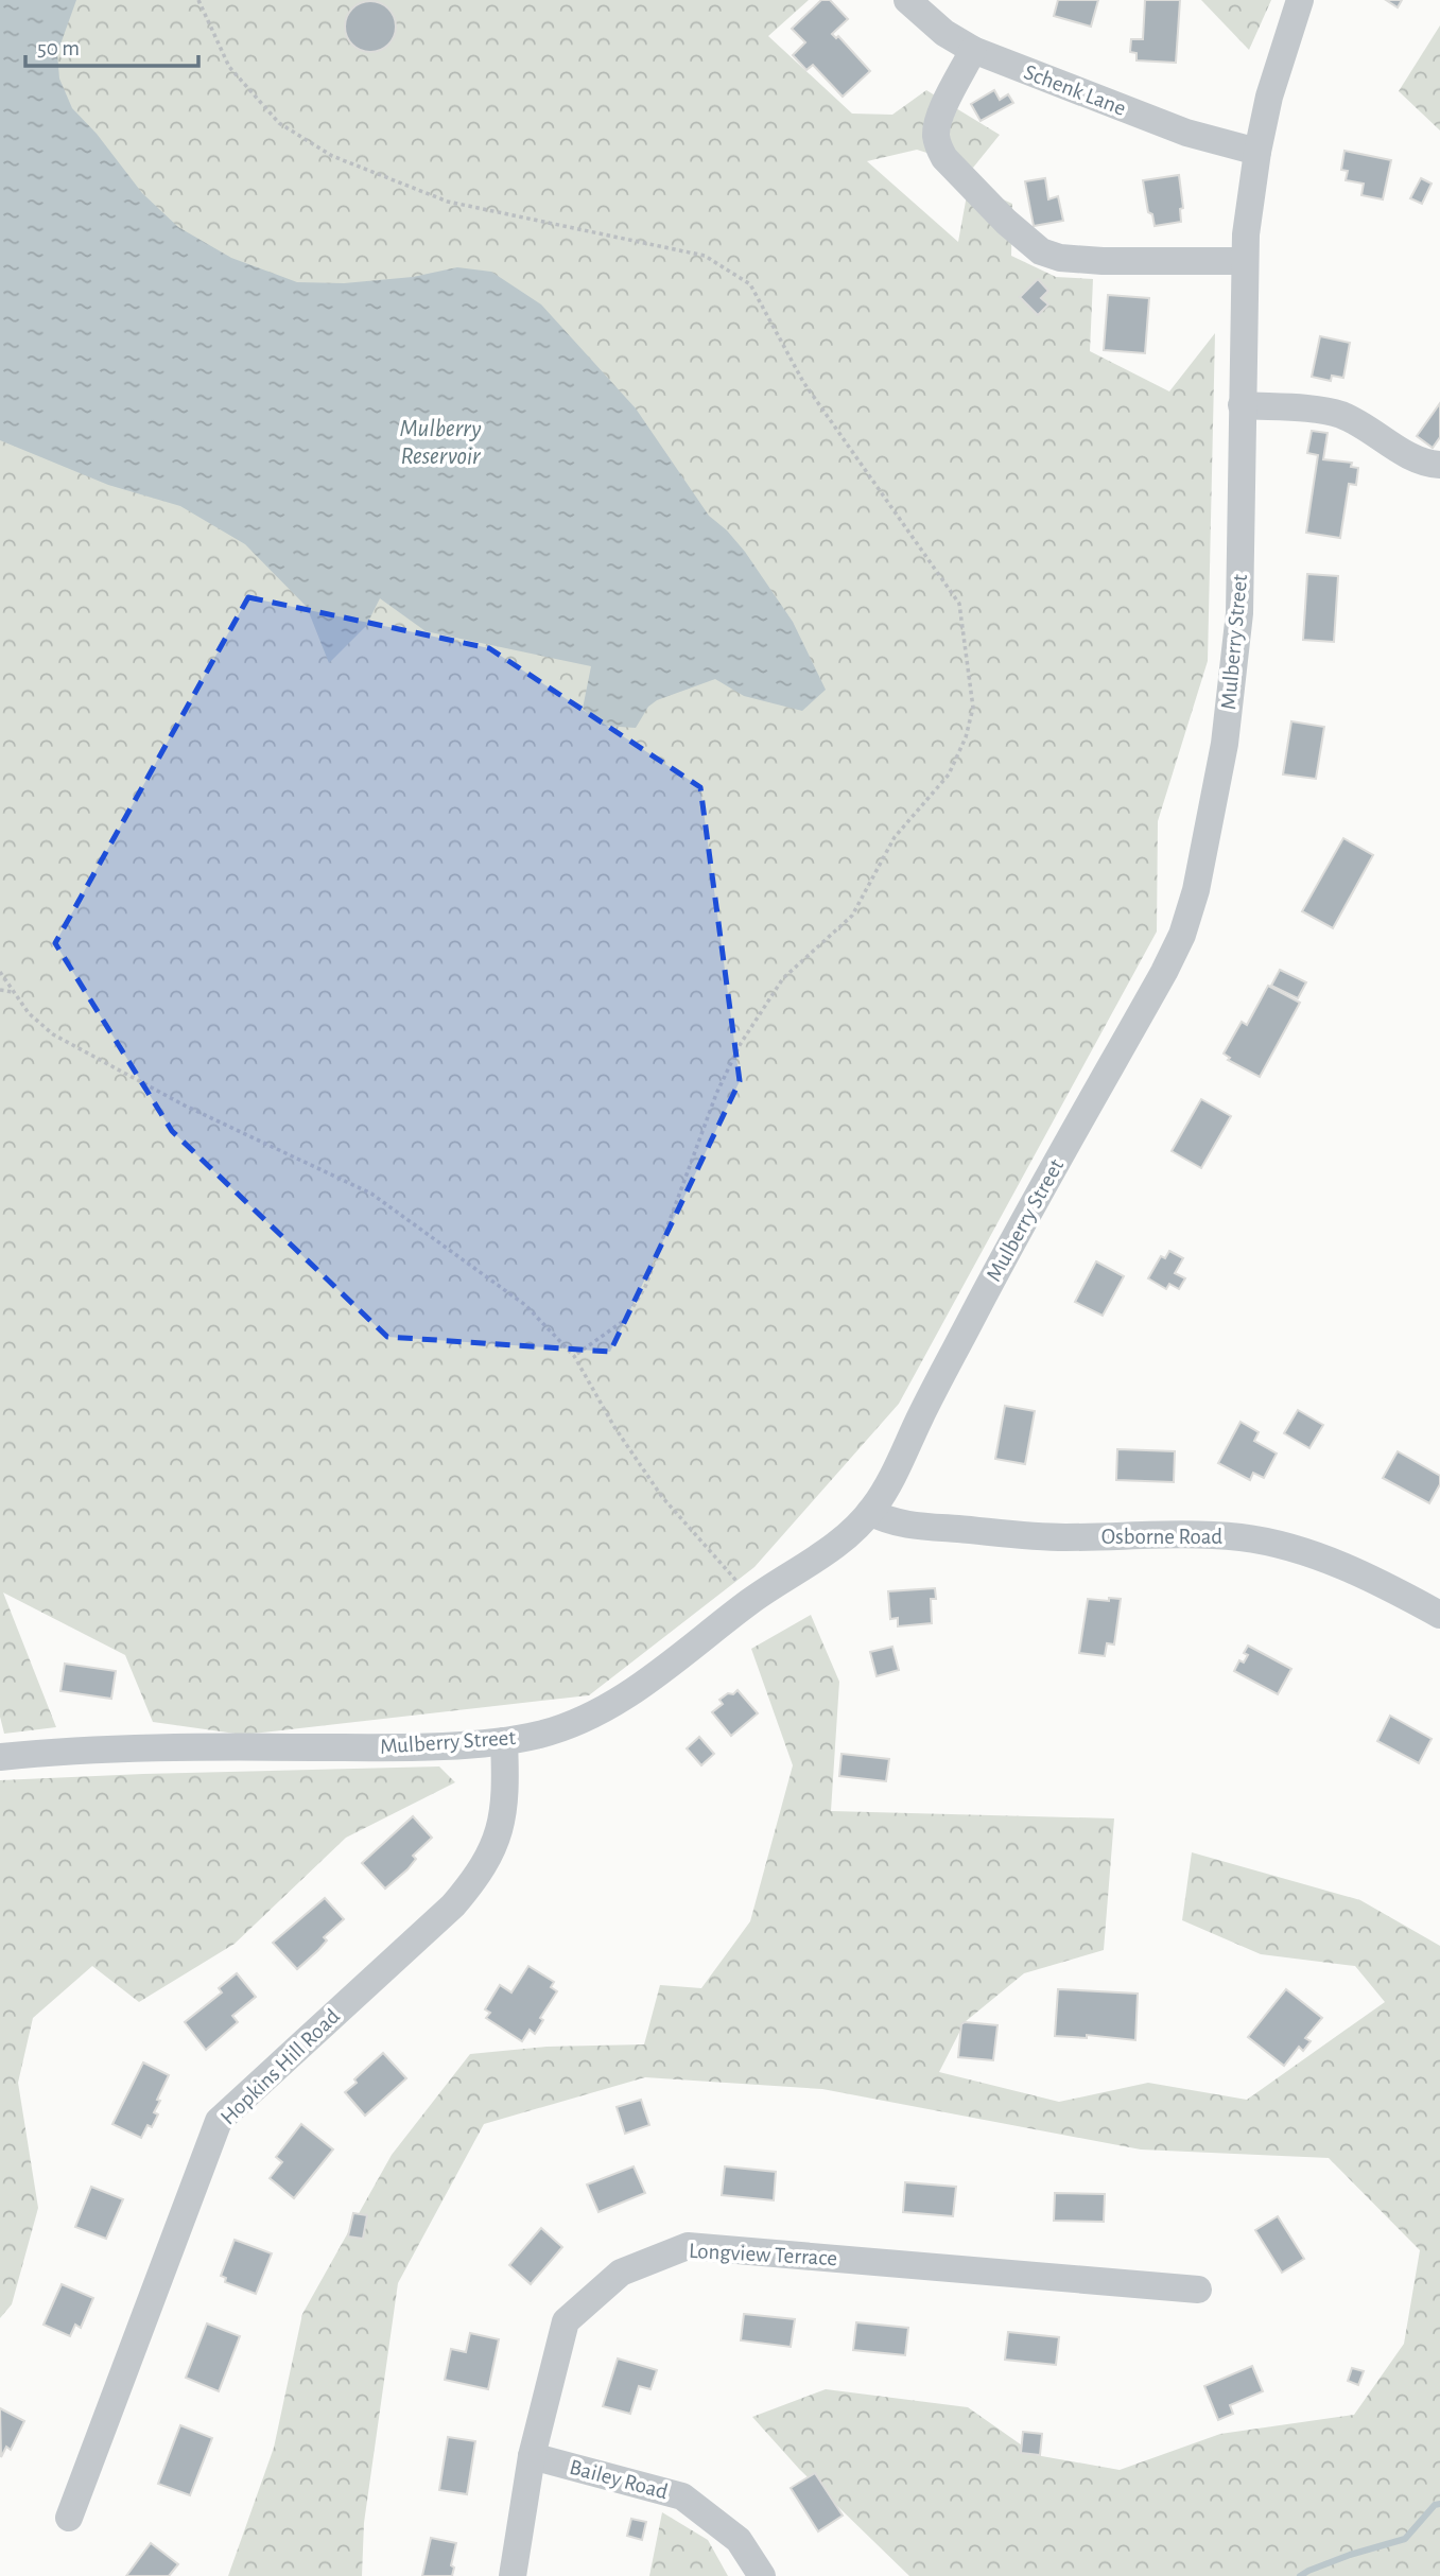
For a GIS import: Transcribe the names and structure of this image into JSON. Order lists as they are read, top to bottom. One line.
{"streets":{"street":["Schenk Lane","Mulberry Street","Osborne Road","Hopkins Hill Road","Longview Terrace","Bailey Road"]},"crossings":[["Schenk Lane","Mulberry Street"],["Mulberry Street","Osborne Road"],["Mulberry Street","Hopkins Hill Road"],["Longview Terrace","Bailey Road"]],"water":["Mulberry Reservoir"],"scale_bar":"50 m"}
